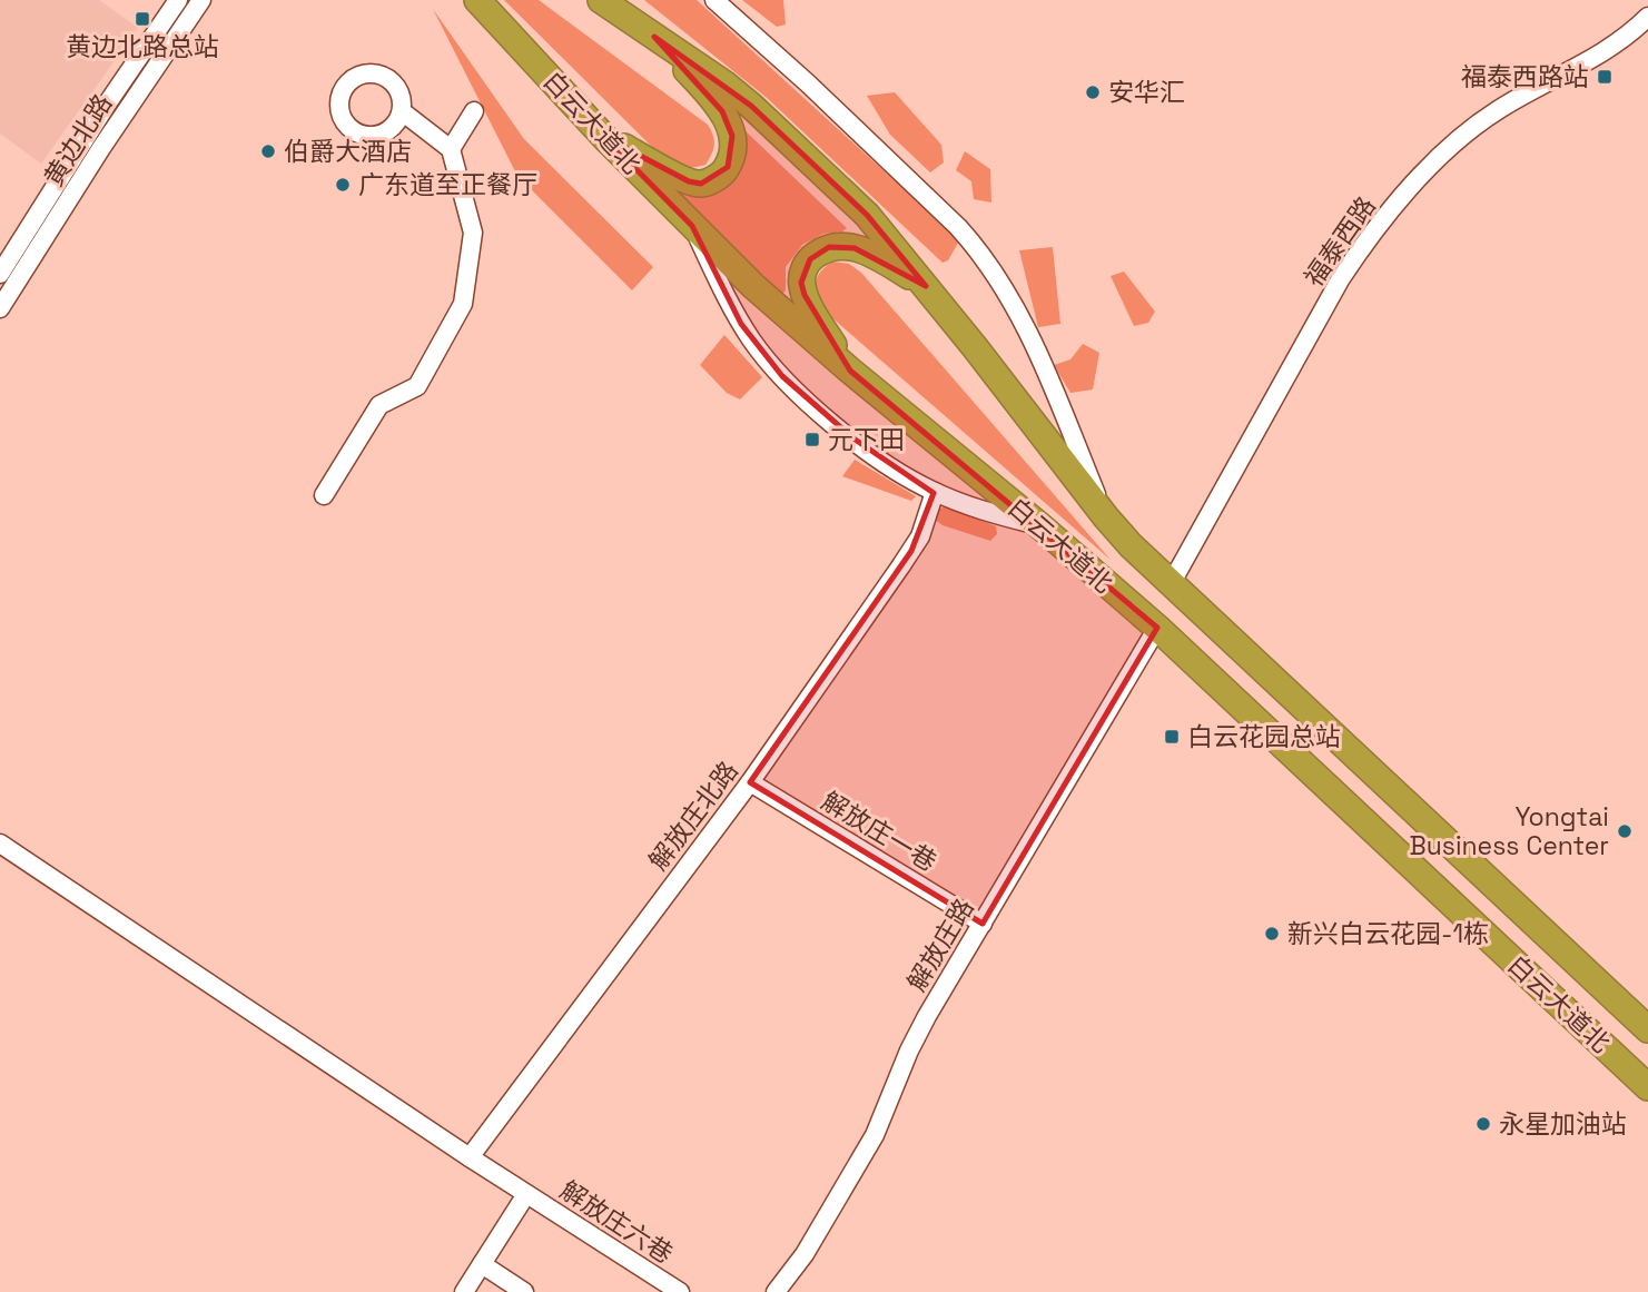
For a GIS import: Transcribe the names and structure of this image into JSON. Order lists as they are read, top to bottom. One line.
{"streets":{"highway":["白云大道北"],"street":["黄边北路","福泰西路","解放庄北路","解放庄一巷","解放庄路","解放庄六巷"]},"crossings":[["白云大道北","福泰西路"],["白云大道北","解放庄路"],["解放庄北路","解放庄一巷"],["解放庄北路","解放庄六巷"],["解放庄一巷","解放庄路"]],"places":{"transit":["黄边北路总站","福泰西路站","元下田","白云花园总站"],"other":["安华汇","伯爵大酒店","广东道至正餐厅","Yongtai Business Center","新兴白云花园-1栋","永星加油站"]}}
